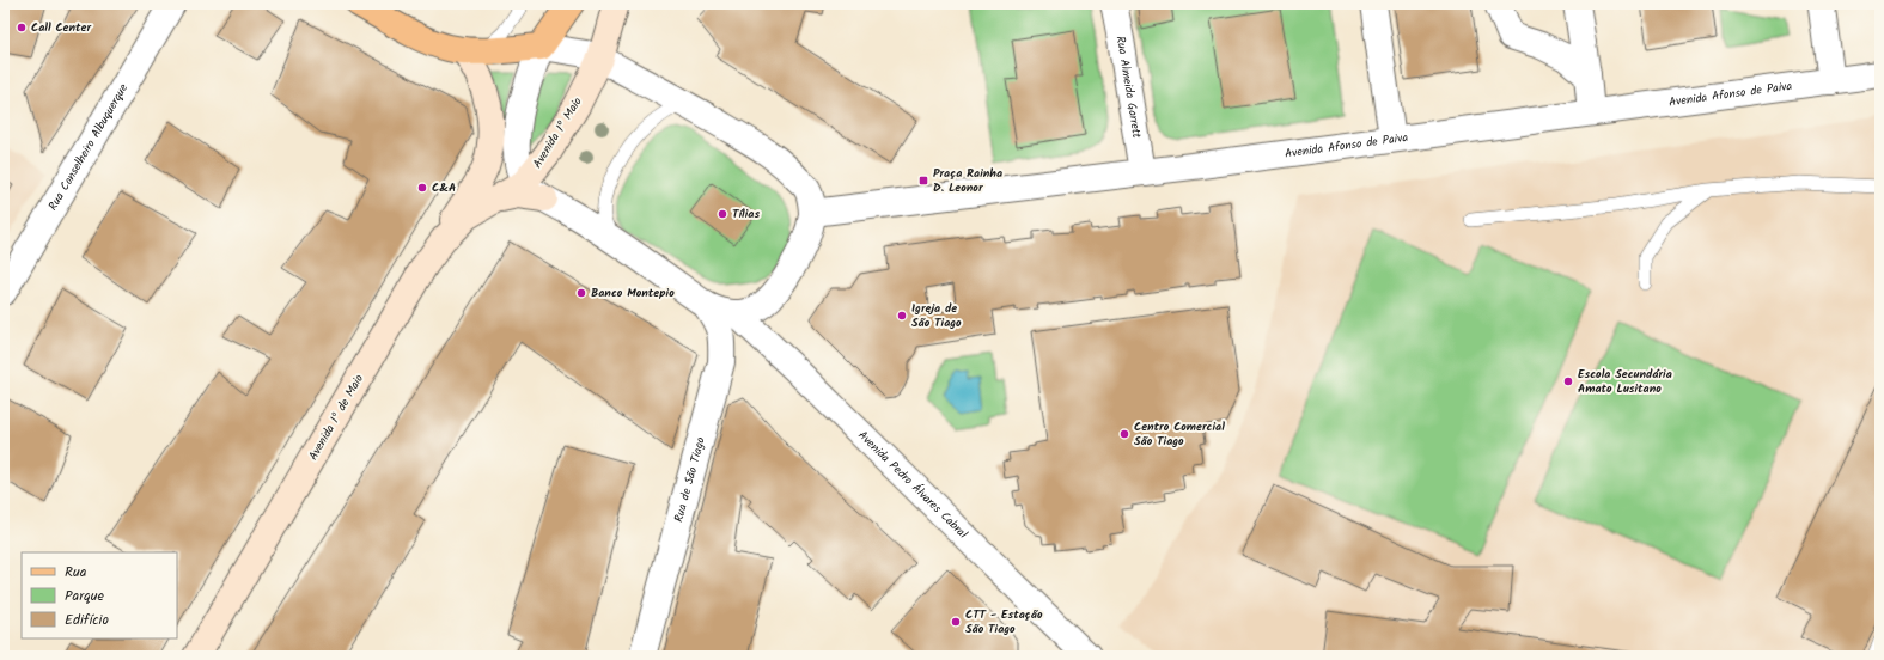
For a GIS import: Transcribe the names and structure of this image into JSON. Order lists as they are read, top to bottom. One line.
{"streets":{"main road":["Avenida 1º Maio","Avenida 1º de Maio"],"street":["Rua Almeida Garrett","Avenida Afonso de Paiva","Rua Conselheiro Albuquerque","Rua de São Tiago","Avenida Pedro Álvares Cabral"]},"crossings":[["Rua Almeida Garrett","Avenida Afonso de Paiva"],["Avenida 1º Maio","Avenida 1º de Maio"]],"places":{"other":["Call Center","C&A","Tílias","Banco Montepio","Igreja de São Tiago","Escola Secundária Amato Lusitano","Centro Comercial São Tiago","CTT - Estação São Tiago"],"transit":["Praça Rainha D. Leonor"]},"legend":["Rua","Parque","Edifício"]}
